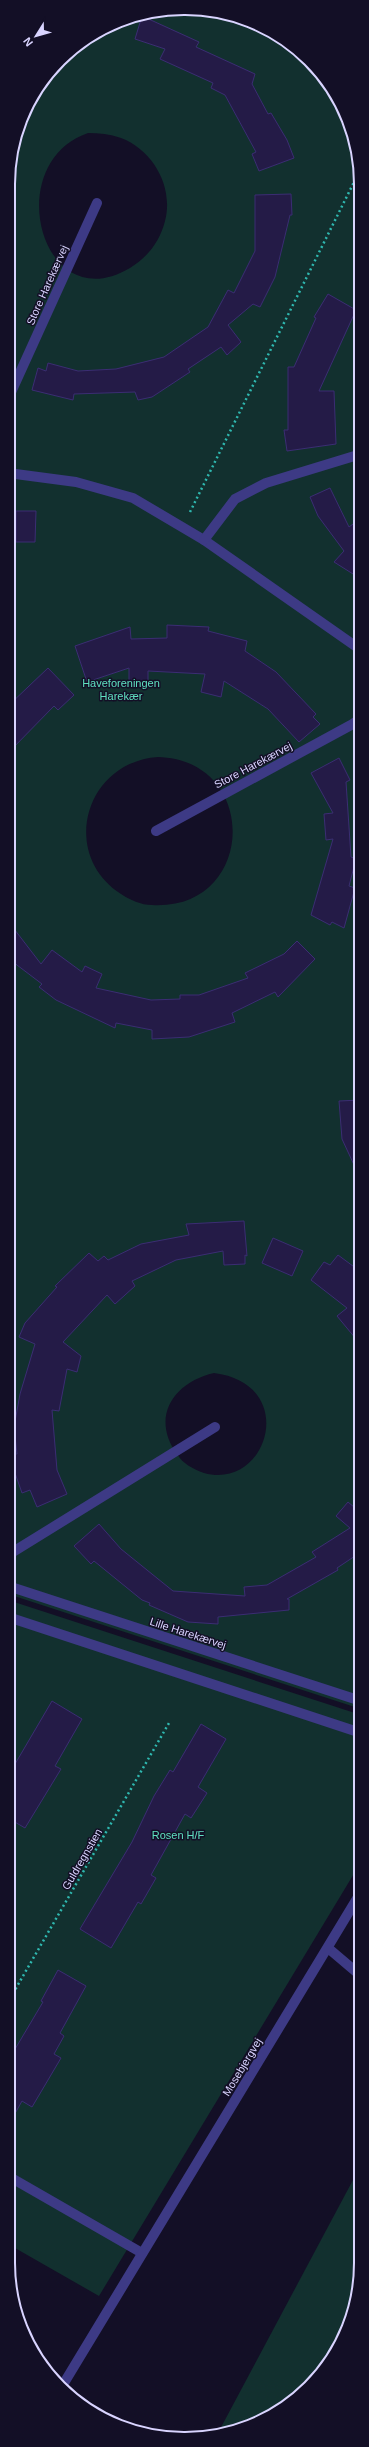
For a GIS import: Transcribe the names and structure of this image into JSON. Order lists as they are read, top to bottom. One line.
{"streets":{"street":["Store Harekærvej","Lille Harekærvej","Mosebjergvej"],"path":["Guldregnstien"]},"parks":["Haveforeningen Harekær","Rosen H/F"],"north":"bottom left"}
